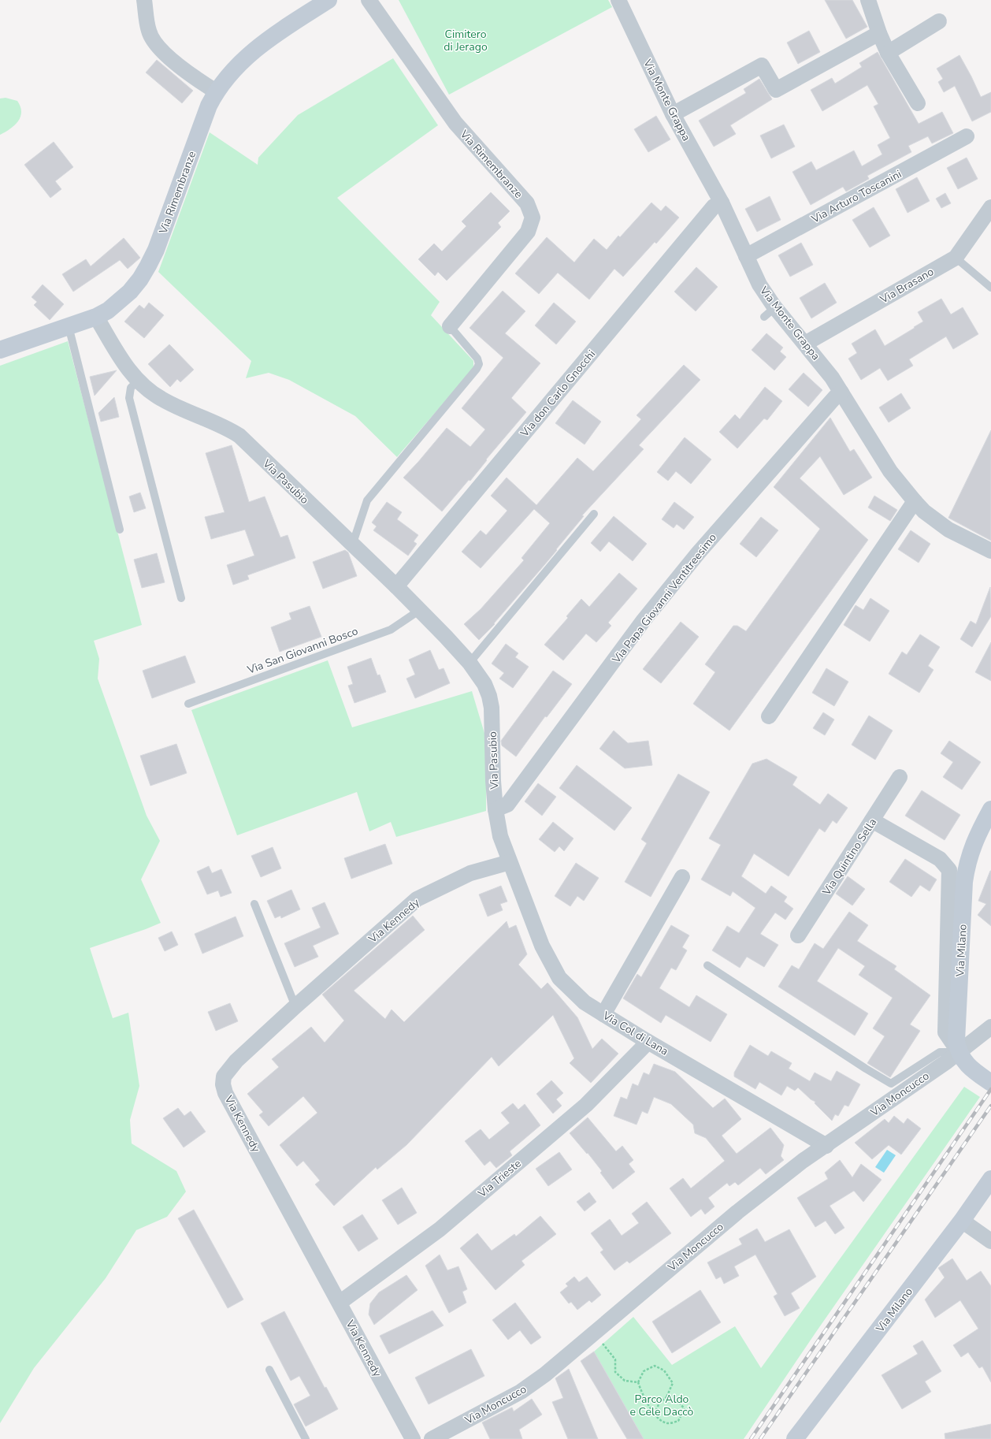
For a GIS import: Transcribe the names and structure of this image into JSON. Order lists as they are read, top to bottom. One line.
{"streets":{"street":["Via Monte Grappa","Via Rimembranze","Via Arturo Toscanini","Via Brasano","Via don Carlo Gnocchi","Via Pasubio","Via Papa Giovanni Ventitreesimo","Via Quintino Sella","Via Kennedy","Via Milano","Via Col di Lana","Via Moncucco","Via Trieste"],"lane":["Via San Giovanni Bosco"]},"crossings":[["Via Monte Grappa","Via Arturo Toscanini"],["Via Monte Grappa","Via Brasano"],["Via Monte Grappa","Via don Carlo Gnocchi"],["Via Monte Grappa","Via Papa Giovanni Ventitreesimo"],["Via Rimembranze","Via Pasubio"],["Via don Carlo Gnocchi","Via Pasubio"],["Via Pasubio","Via Papa Giovanni Ventitreesimo"],["Via Pasubio","Via San Giovanni Bosco"],["Via Pasubio","Via Kennedy"],["Via Pasubio","Via Col di Lana"],["Via Kennedy","Via Col di Lana"],["Via Kennedy","Via Trieste"],["Via Milano","Via Moncucco"],["Via Col di Lana","Via Moncucco"],["Via Col di Lana","Via Trieste"]],"parks":["Cimitero di Jerago","Parco Aldo e Cele Daccò"]}
